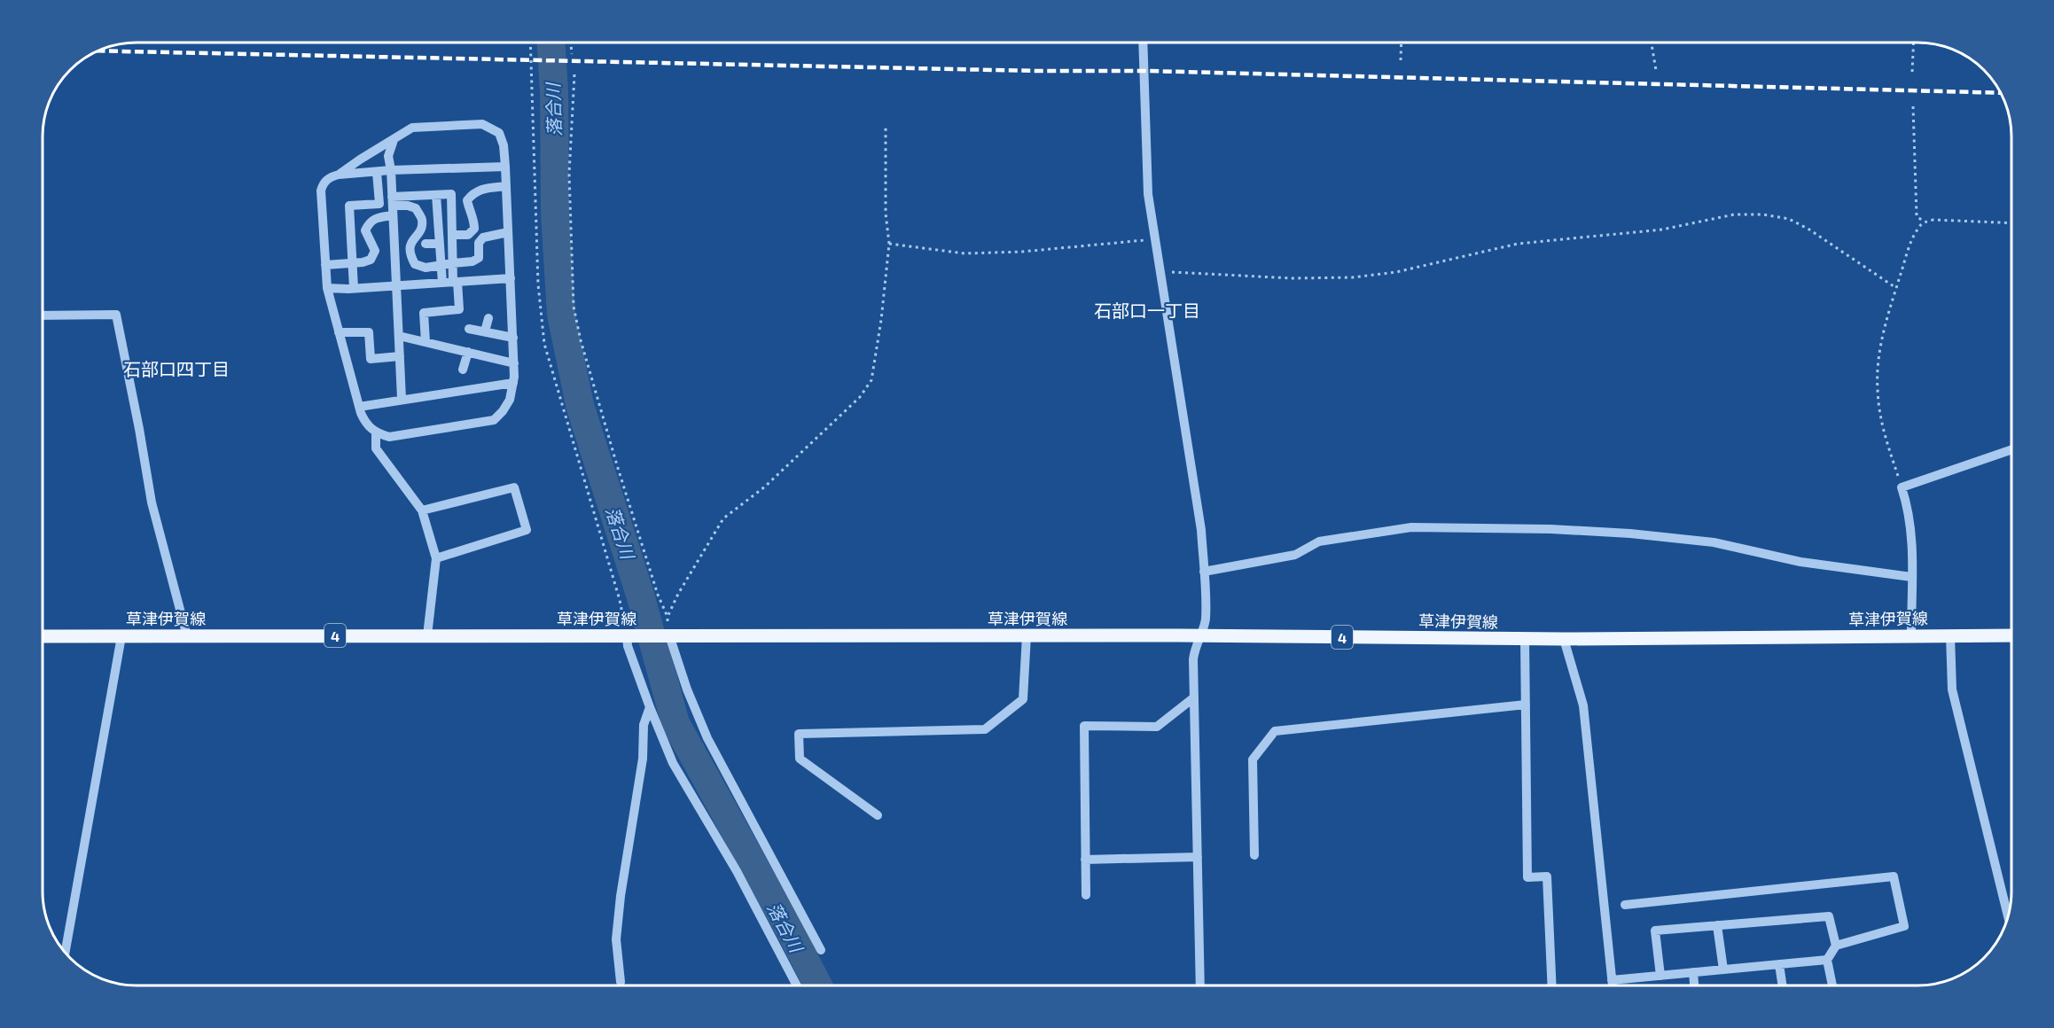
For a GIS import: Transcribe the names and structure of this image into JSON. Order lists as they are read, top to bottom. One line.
{"streets":{"main road":["草津伊賀線","4"]},"districts":["石部口一丁目","石部口四丁目"],"water":["落合川"]}
